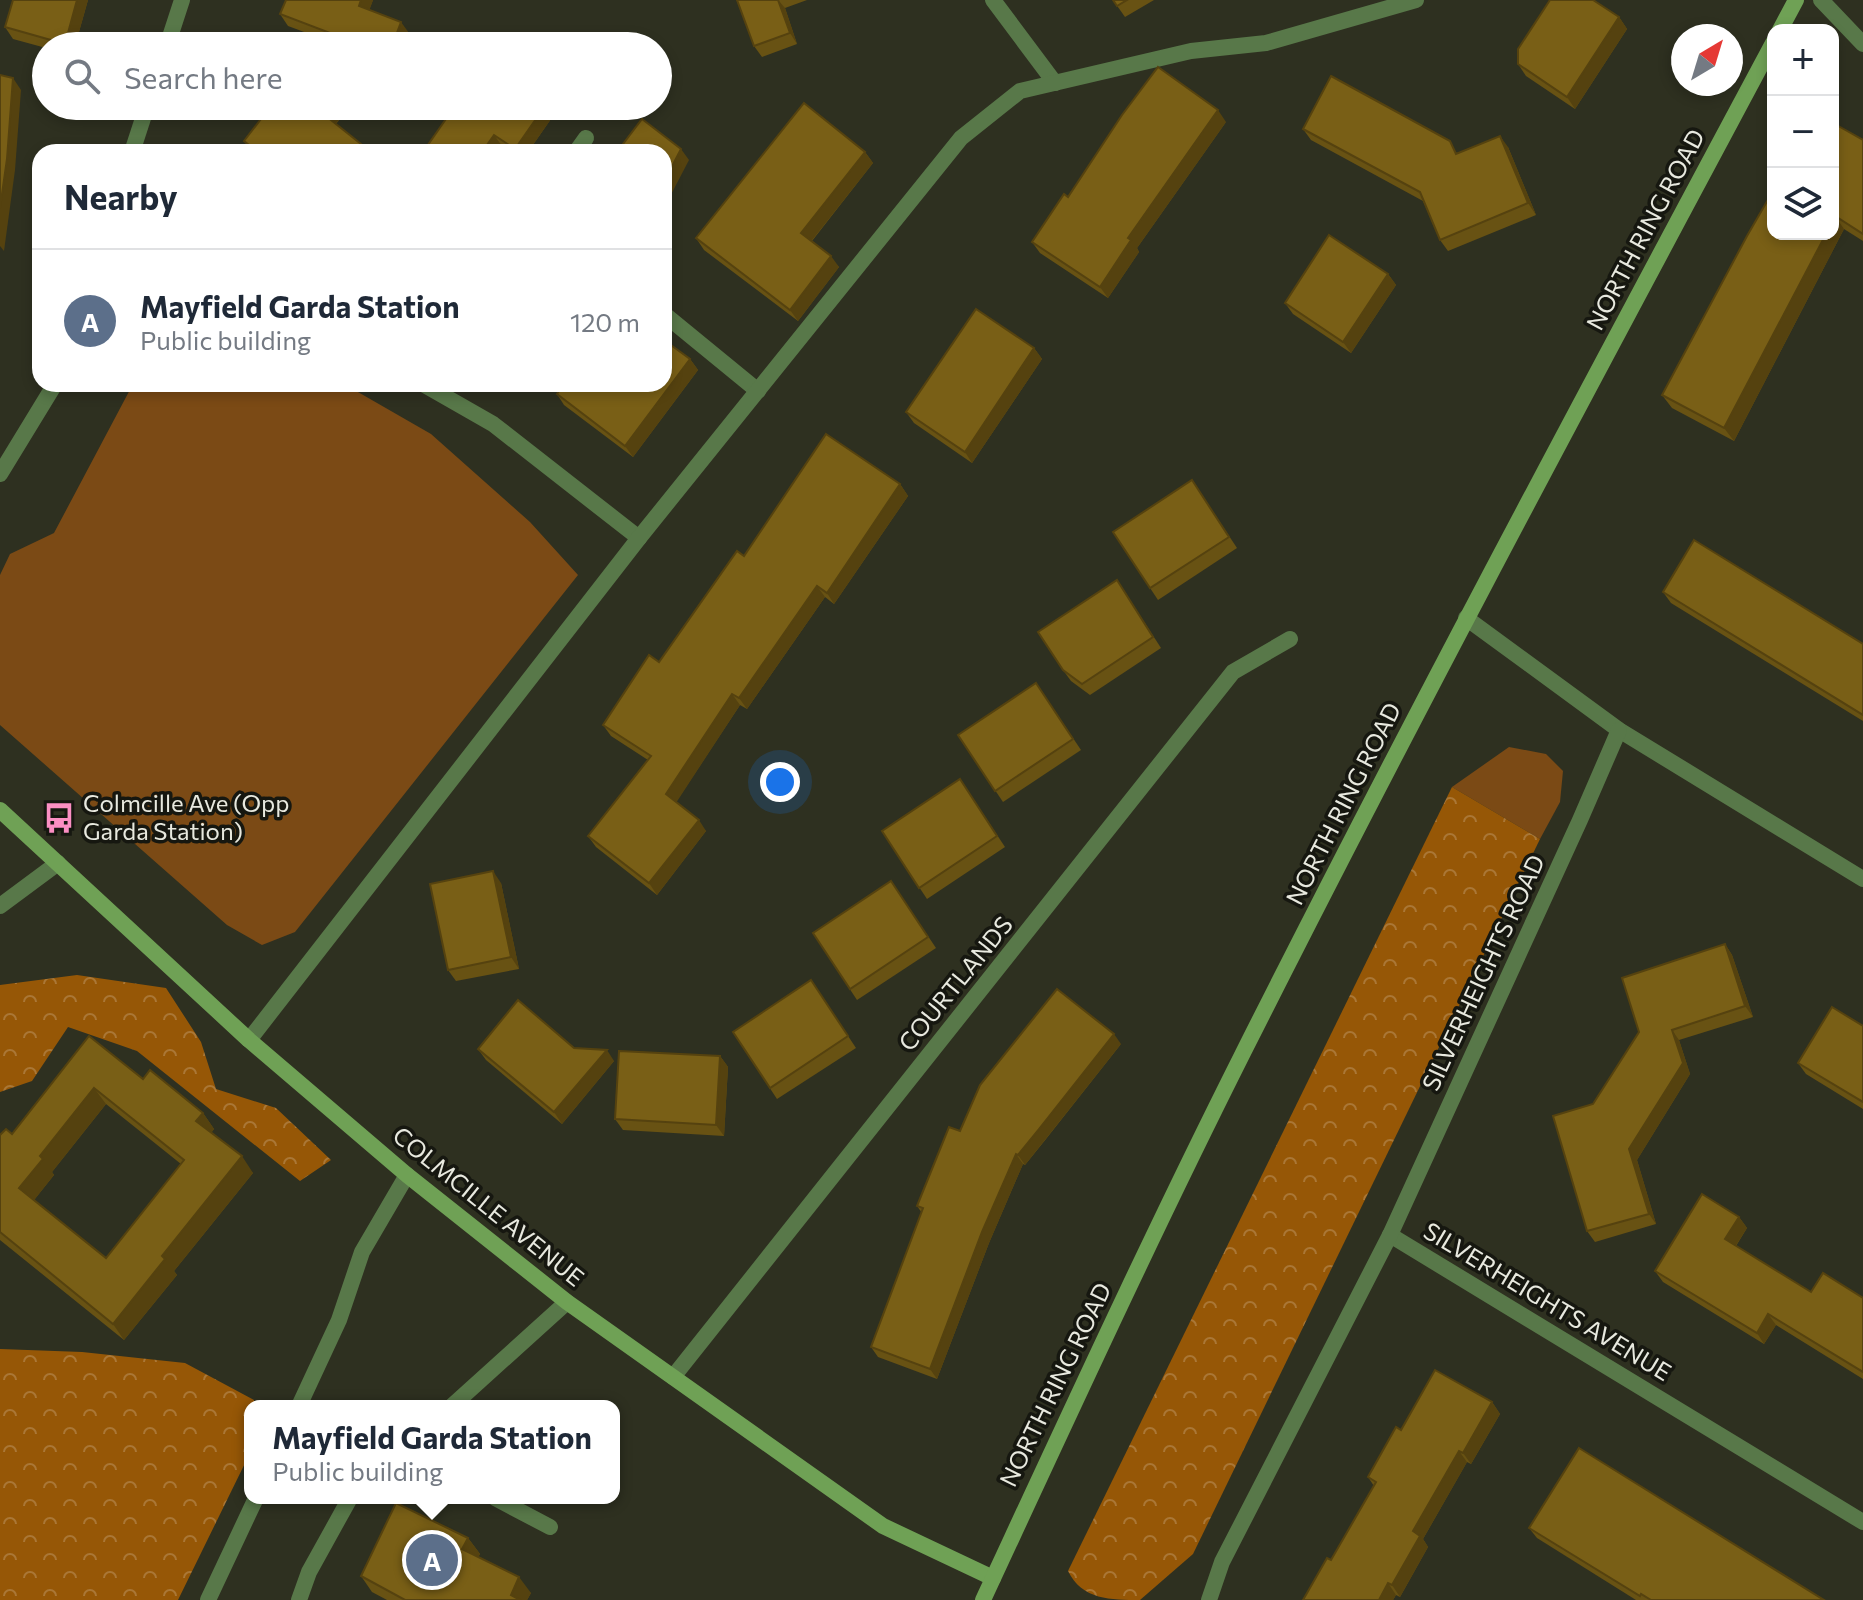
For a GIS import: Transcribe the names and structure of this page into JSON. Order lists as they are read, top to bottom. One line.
{"streets":{"main road":["NORTH RING ROAD","COLMCILLE AVENUE"],"street":["SILVERHEIGHTS ROAD","COURTLANDS","SILVERHEIGHTS AVENUE"]},"crossings":[["NORTH RING ROAD","COLMCILLE AVENUE"],["SILVERHEIGHTS ROAD","SILVERHEIGHTS AVENUE"],["COURTLANDS","COLMCILLE AVENUE"]],"places":{"bus stop":["Colmcille Ave (Opp Garda Station)"]},"north":"top right","page":{"map_buttons":["+","−"],"search":"Search here","heading":"Nearby","list":[{"mark":"A","name":"Mayfield Garda Station","note":"Public building","value":"120 m"}],"popup":["Mayfield Garda Station","Public building"],"pins":"A"}}
